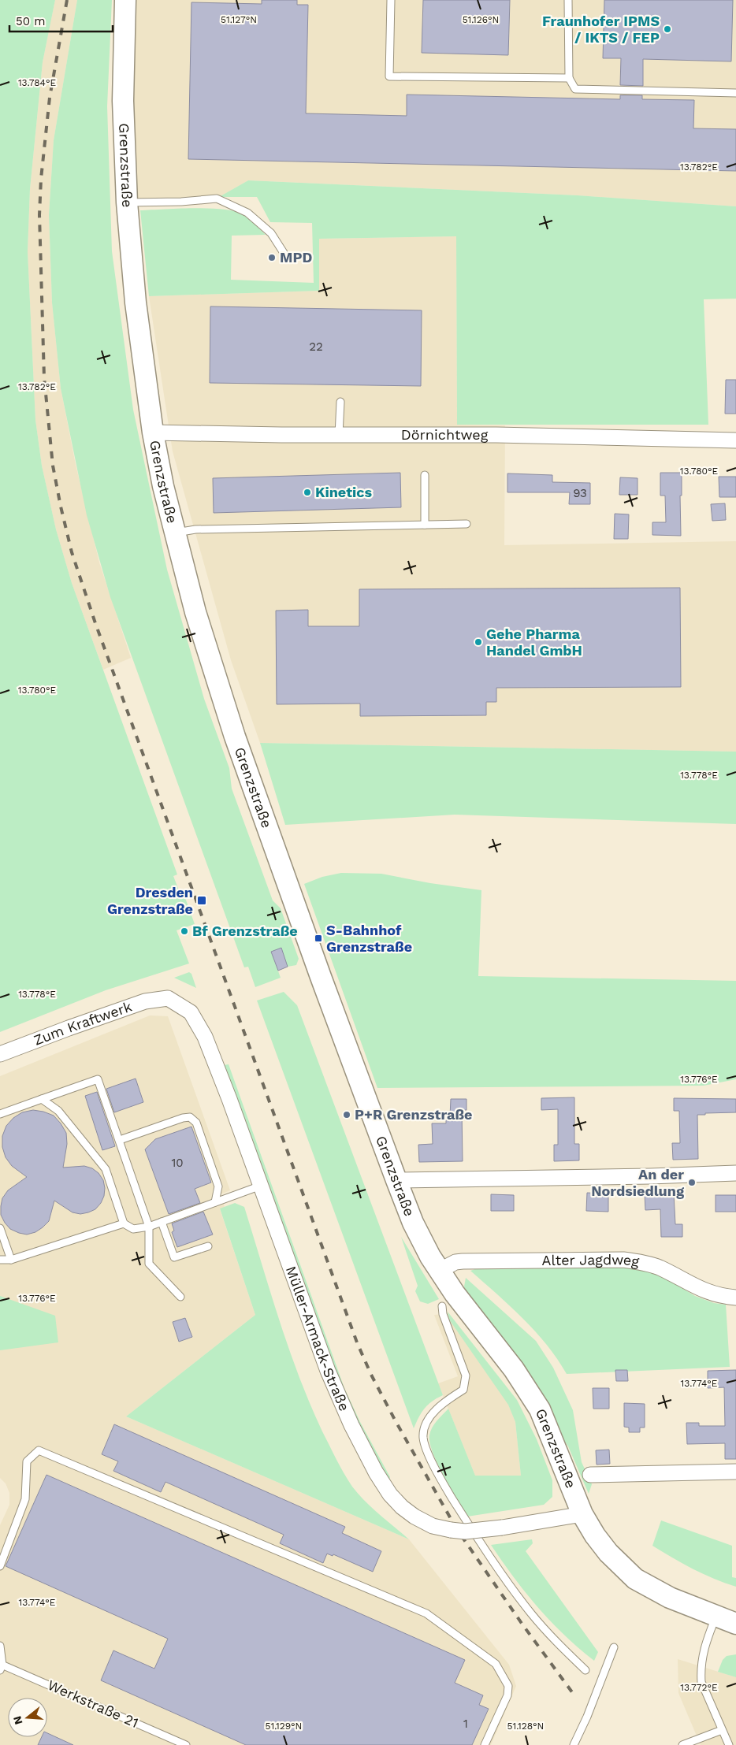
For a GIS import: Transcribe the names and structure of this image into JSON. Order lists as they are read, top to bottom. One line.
{"streets":{"main road":["Grenzstraße"],"street":["Dörnichtweg","Zum Kraftwerk","Alter Jagdweg","Müller-Armack-Straße"],"lane":["Werkstraße 21"]},"crossings":[["Grenzstraße","Dörnichtweg"],["Grenzstraße","Alter Jagdweg"],["Grenzstraße","Müller-Armack-Straße"],["Zum Kraftwerk","Müller-Armack-Straße"]],"places":{"other":["Fraunhofer IPMS / IKTS / FEP","MPD","Kinetics","Gehe Pharma Handel GmbH","Bf Grenzstraße","P+R Grenzstraße","An der Nordsiedlung"],"transit":["Dresden Grenzstraße","S-Bahnhof Grenzstraße"]},"house_numbers":["22","93","10","1"],"scale_bar":"50 m","north":"left","coordinates":["51.127°N","51.126°N","13.784°E","13.782°E","13.780°E","13.778°E","13.776°E","13.774°E","13.772°E","51.129°N","51.128°N"]}
